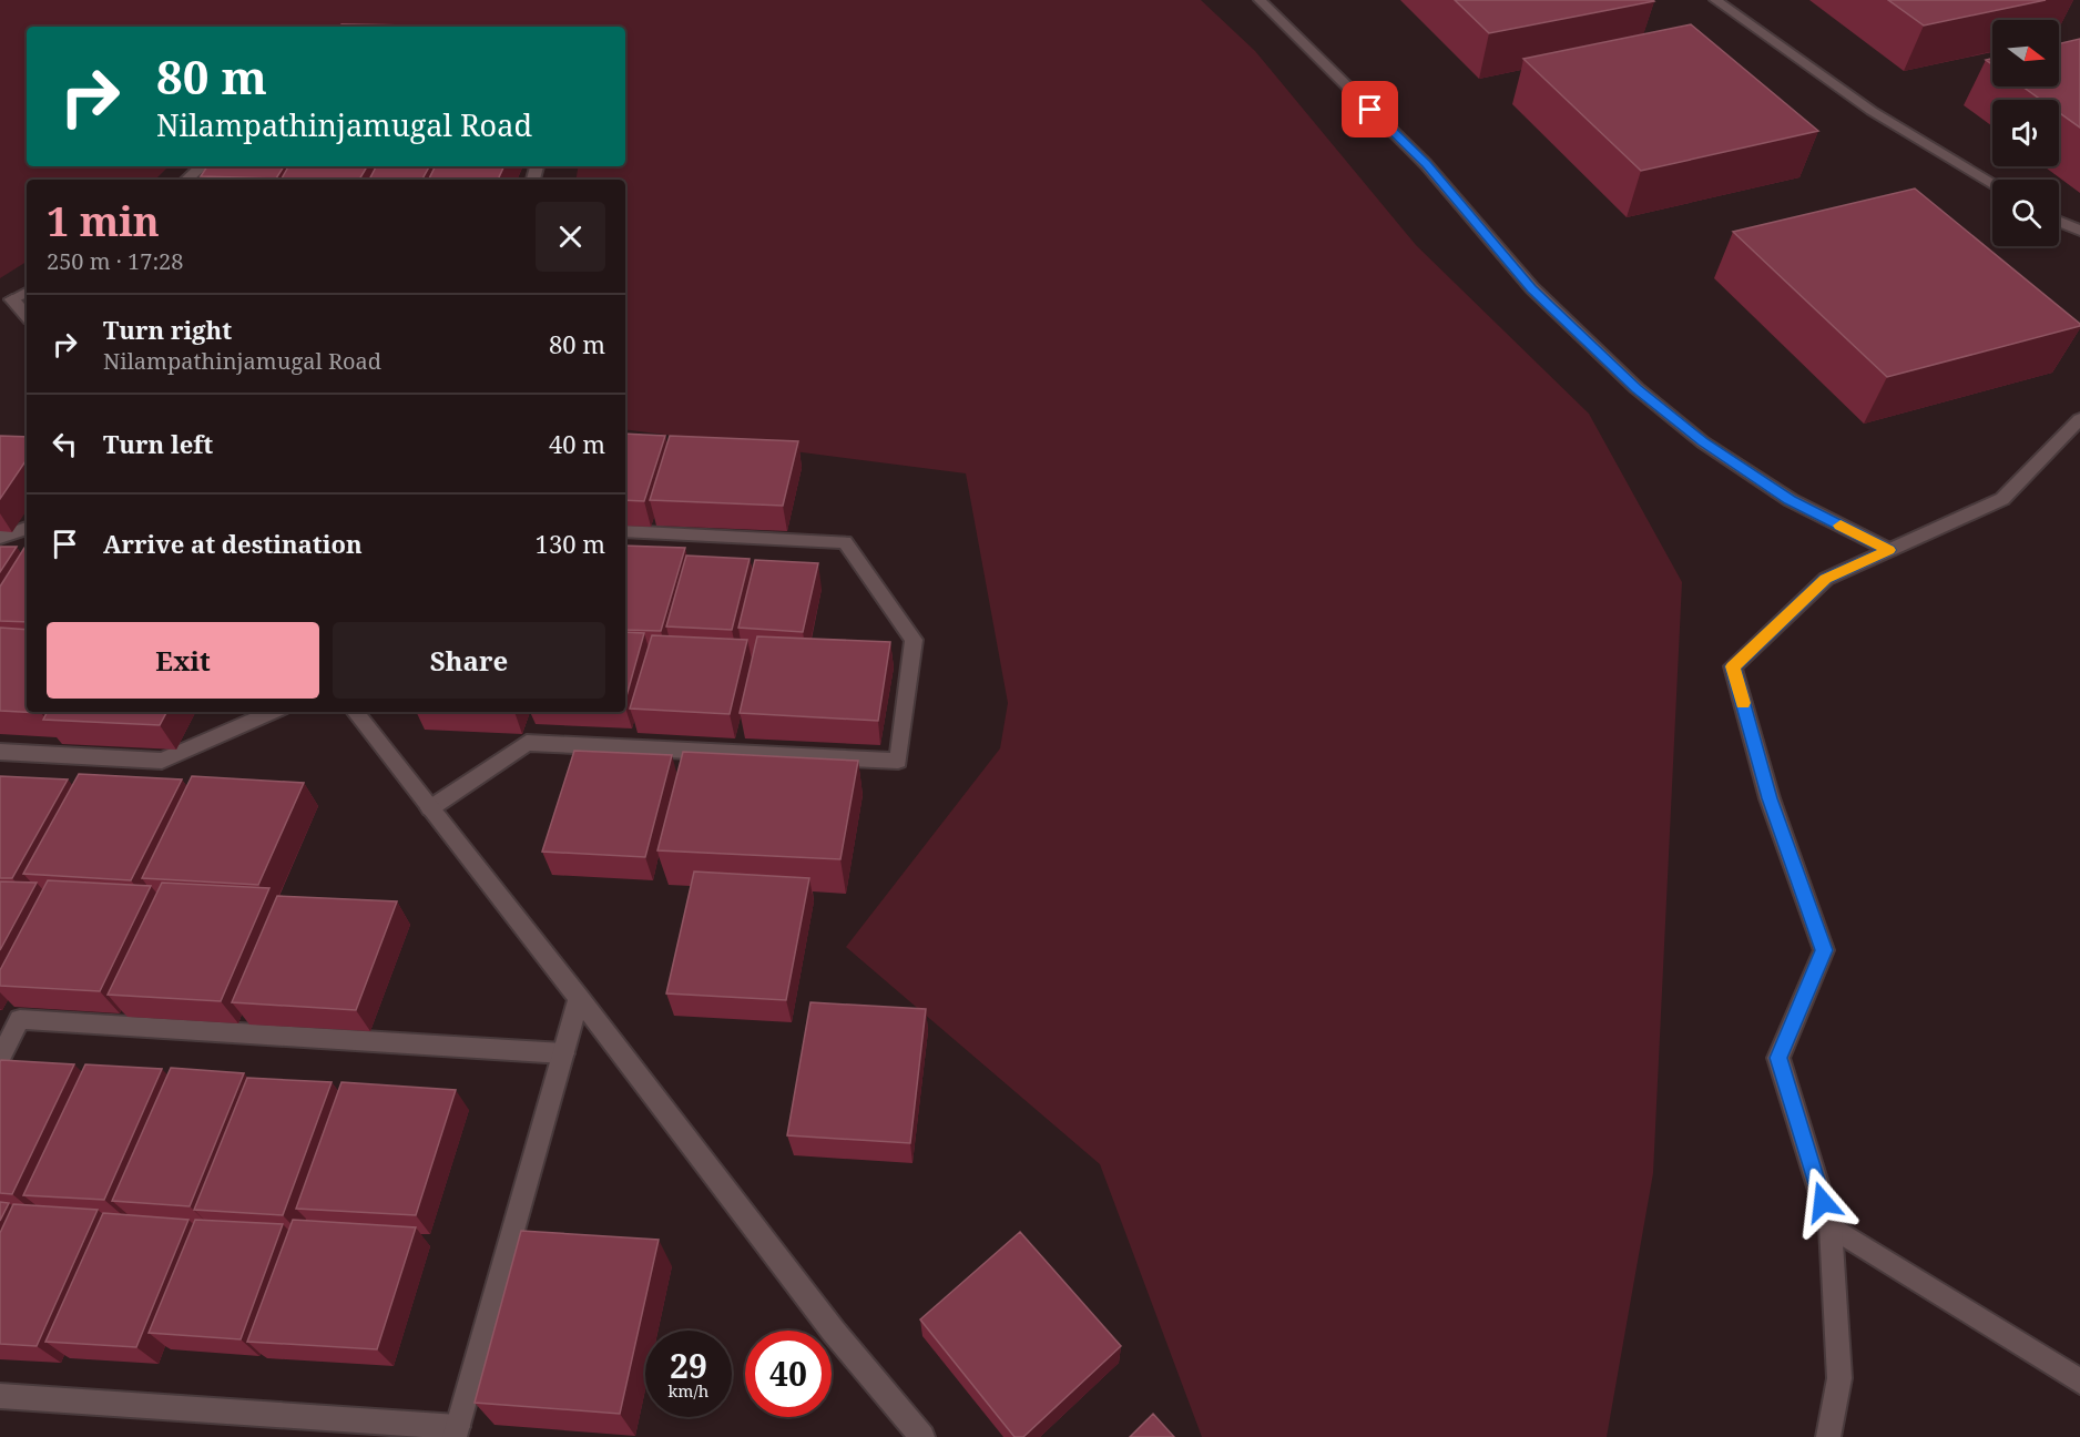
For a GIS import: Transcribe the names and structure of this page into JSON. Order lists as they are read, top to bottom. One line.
{"north":"right","page":{"turn":["80 m","Nilampathinjamugal Road"],"heading":["1 min","250 m · 17:28"],"list":[{"name":"Turn right","note":"Nilampathinjamugal Road","value":"80 m"},{"name":"Turn left","value":"40 m"},{"name":"Arrive at destination","value":"130 m"}],"buttons":["Exit","Share"],"speed":"29 km/h","limit":"40"}}
